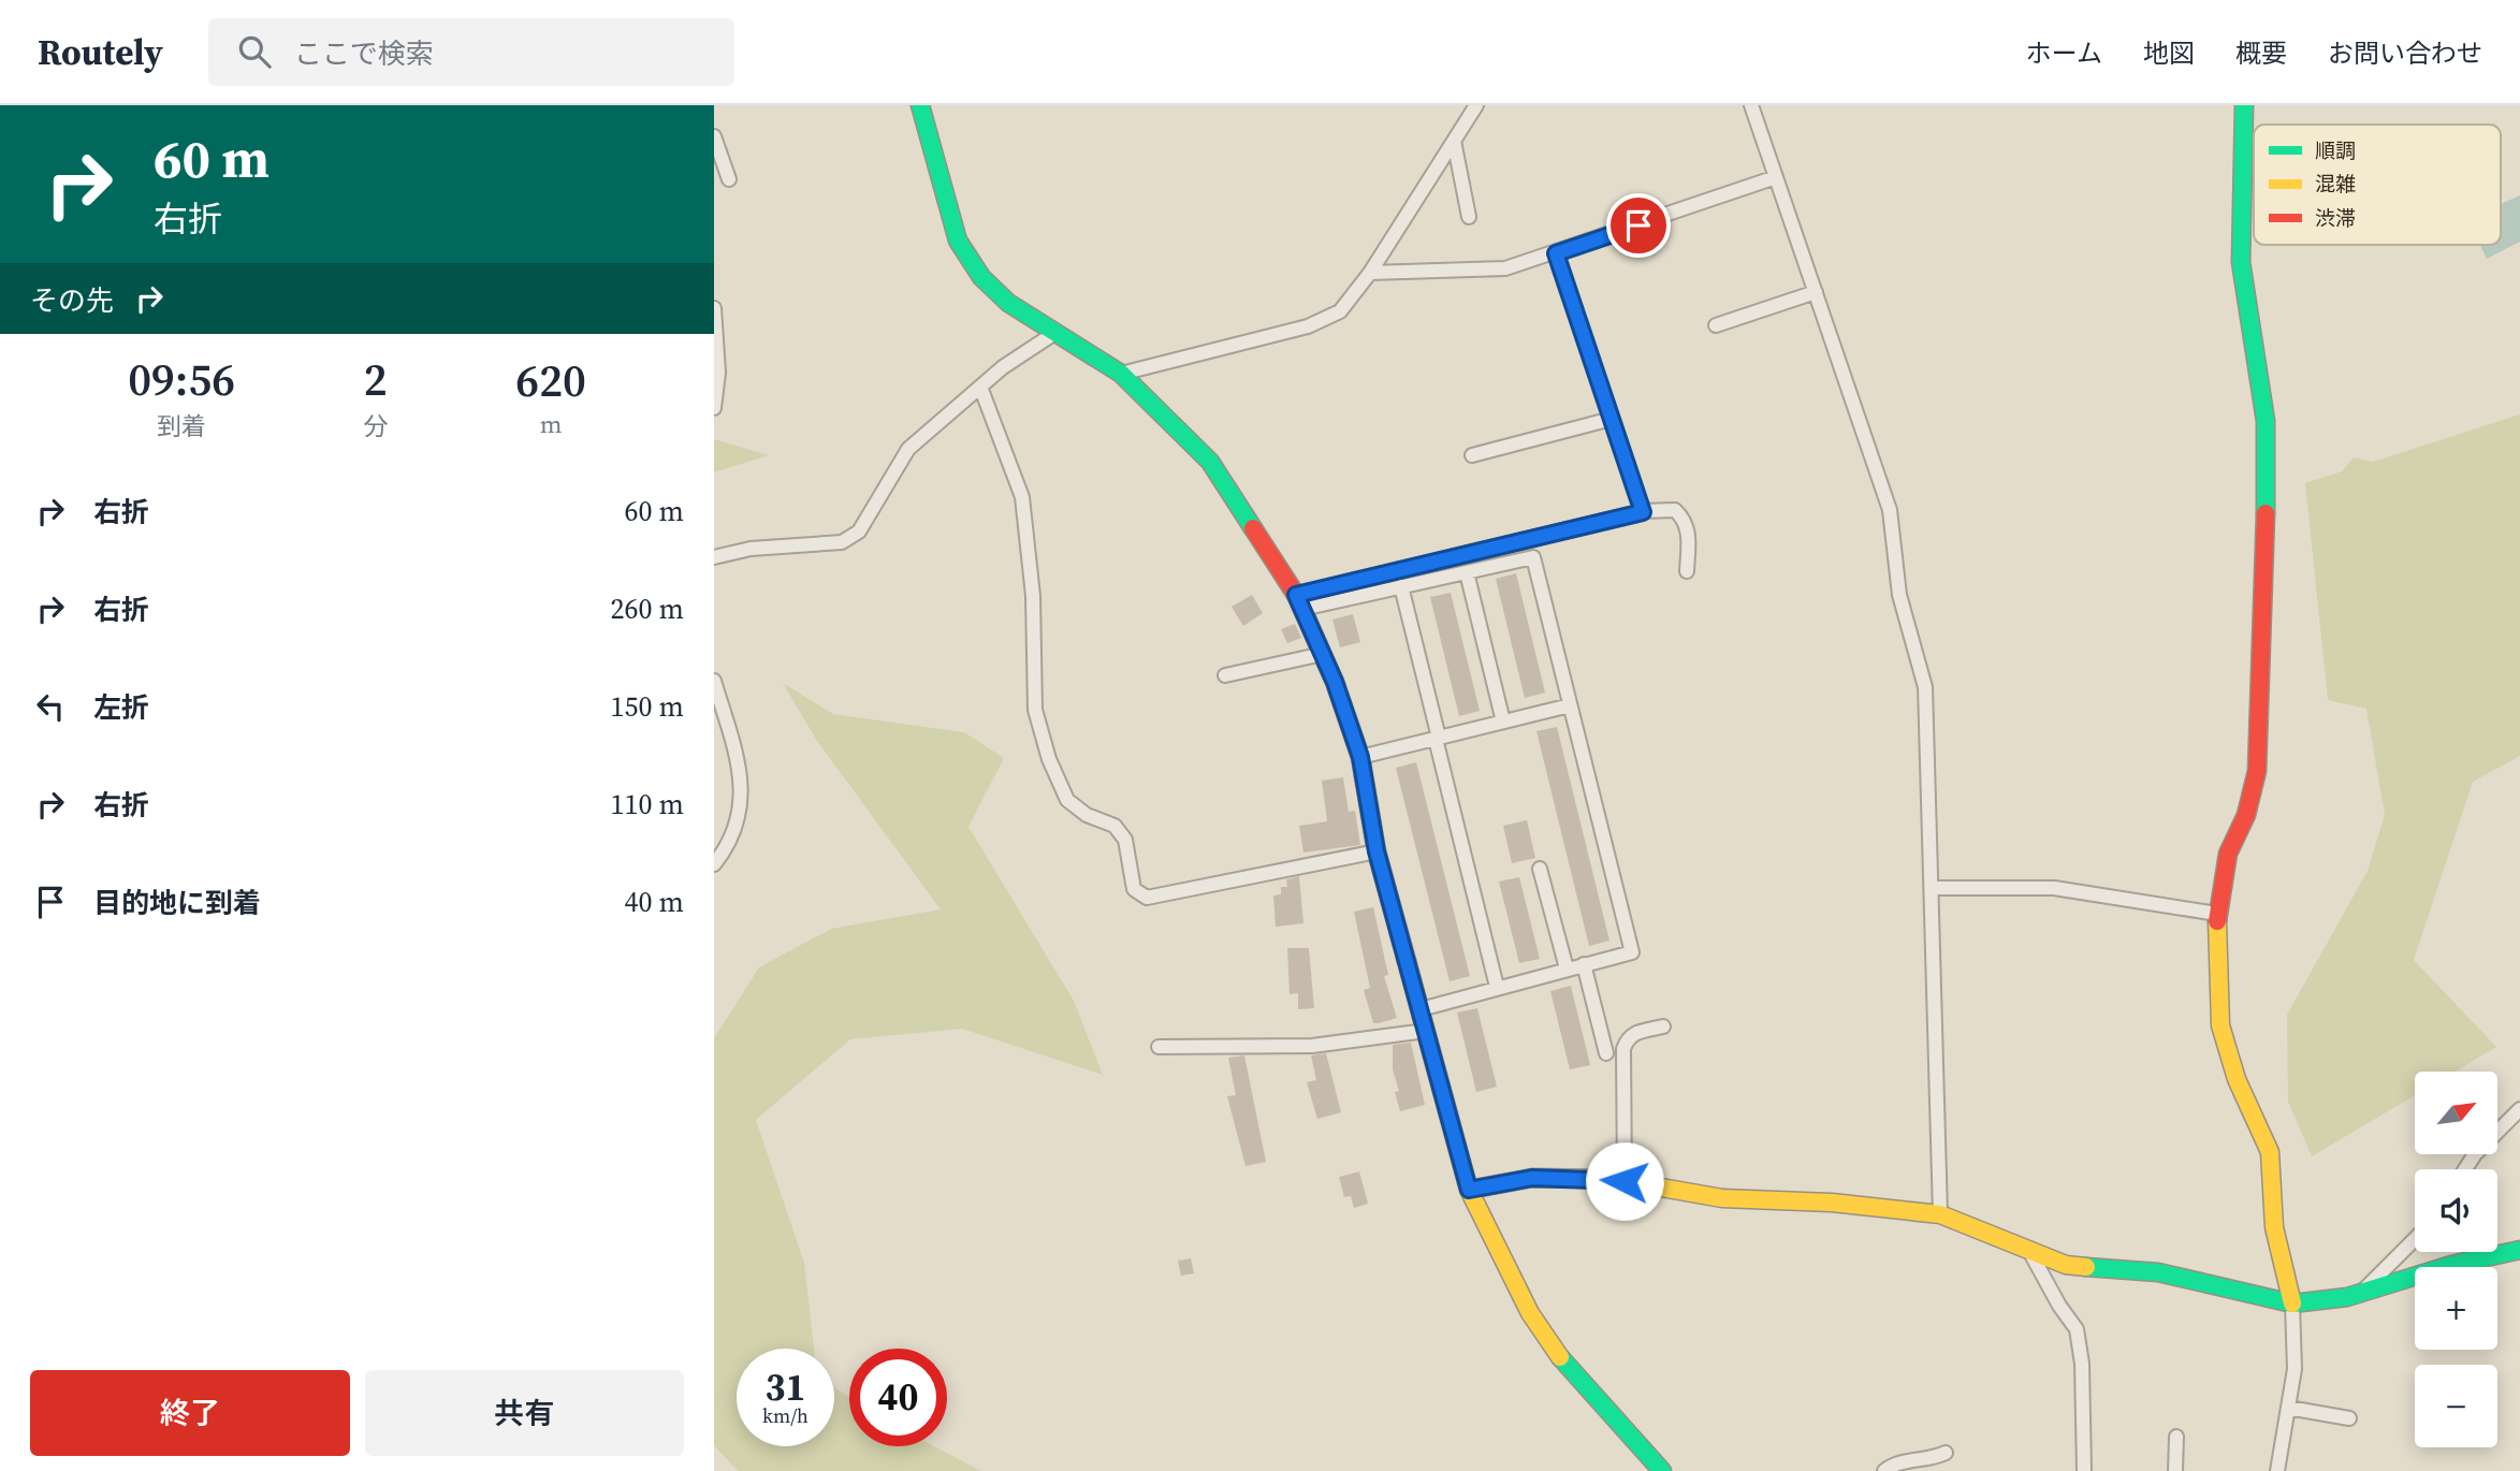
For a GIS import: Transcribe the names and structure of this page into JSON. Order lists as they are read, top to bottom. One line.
{"legend":["順調","混雑","渋滞"],"north":"top right","page":{"header":"Routely","search":"ここで検索","nav":["ホーム","地図","概要","お問い合わせ"],"turn":["60 m","右折"],"then":"その先","eta":["09:56","到着","2","分","620","m"],"list":[{"name":"右折","value":"60 m"},{"name":"右折","value":"260 m"},{"name":"左折","value":"150 m"},{"name":"右折","value":"110 m"},{"name":"目的地に到着","value":"40 m"}],"map_buttons":["+","−"],"speed":"31 km/h","limit":"40","buttons":["終了","共有"]}}
